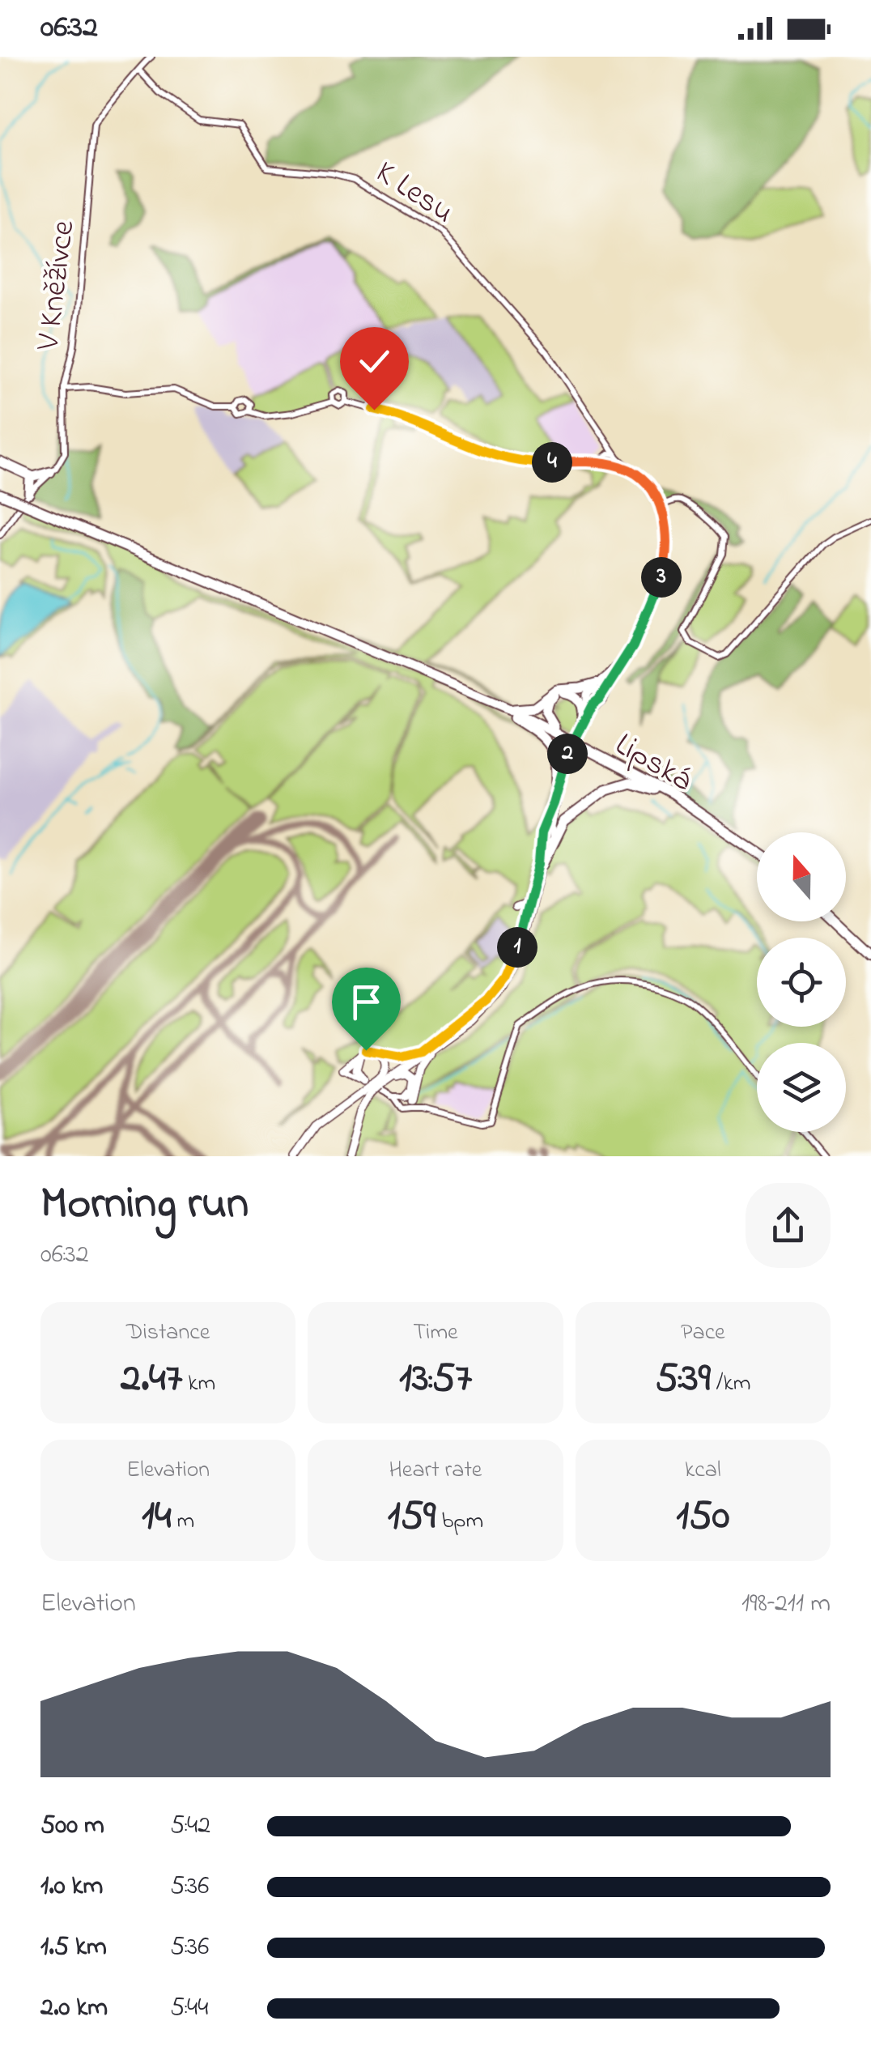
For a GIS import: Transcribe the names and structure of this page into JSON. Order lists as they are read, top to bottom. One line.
{"streets":{"highway":["Lipská"],"street":["K Lesu","V Kněžívce"]},"crossings":[["K Lesu","V Kněžívce"]],"north":"top","page":{"status":"06:32","pins":["4","3","2","1"],"heading":["Morning run","06:32"],"stats":[["Distance","2.47 km"],["Time","13:57"],["Pace","5:39 /km"],["Elevation","14 m"],["Heart rate","159 bpm"],["kcal","150"]],"chart":["Elevation","198–211 m"],"list":[{"name":"500 m","note":"5:42"},{"name":"1.0 km","note":"5:36"},{"name":"1.5 km","note":"5:36"},{"name":"2.0 km","note":"5:44"}]}}
